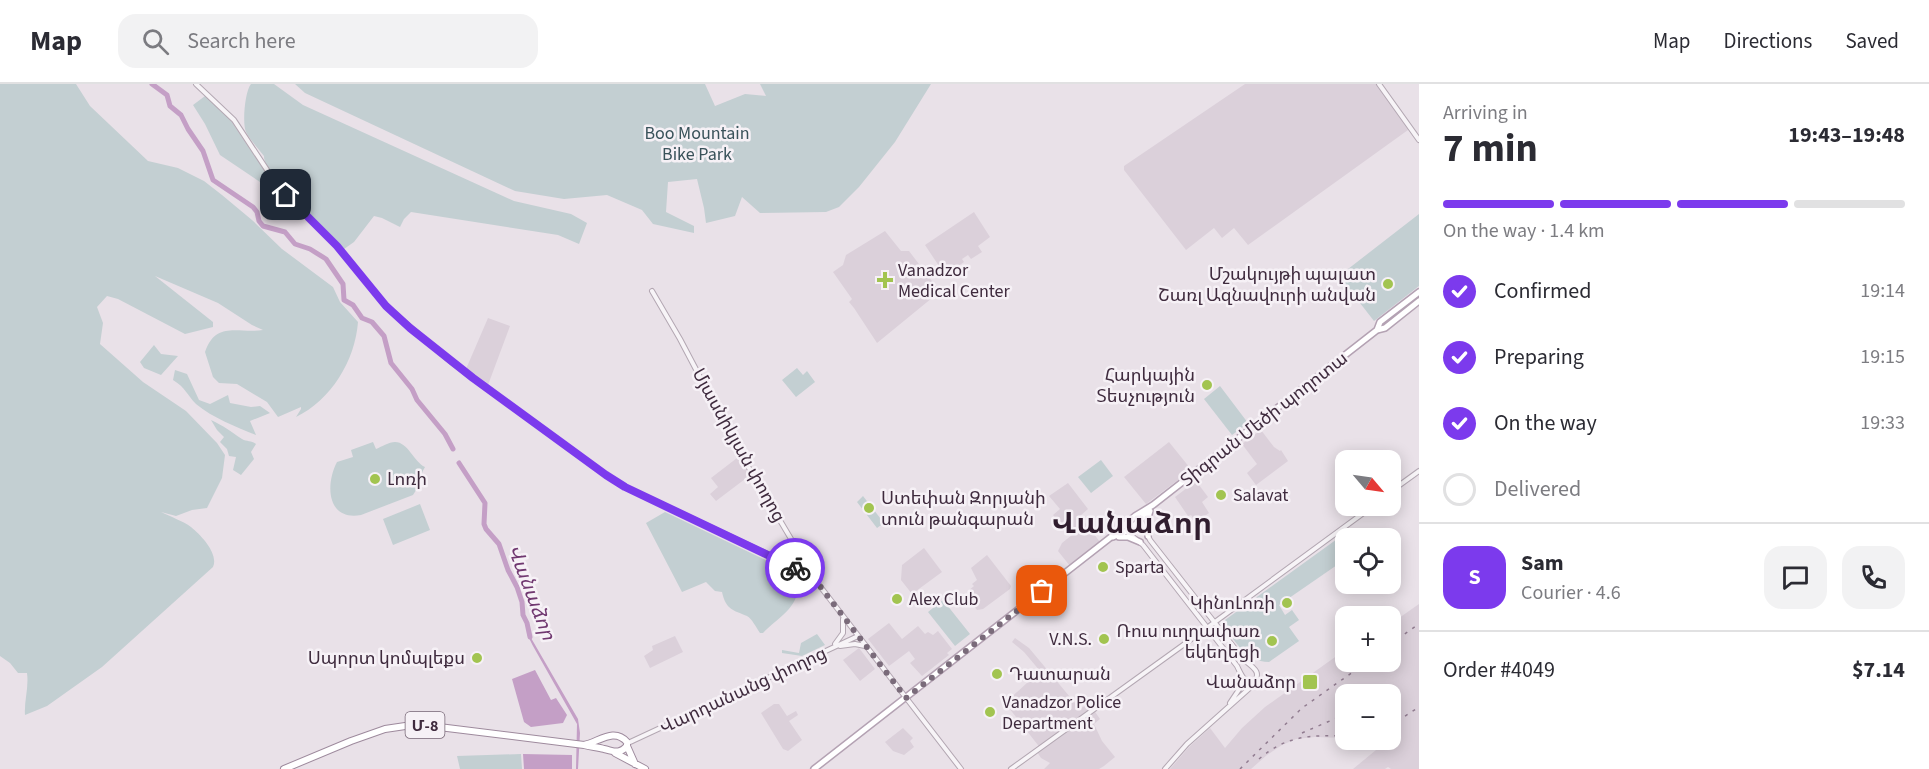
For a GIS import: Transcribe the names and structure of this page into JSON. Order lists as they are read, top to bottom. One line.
{"streets":{"highway":["Մ-8"],"main road":["Տիգրան Մեծի պողոտա"],"street":["Մյասնիկյան փողոց","Վարդանանց փողոց"]},"crossings":[["Տիգրան Մեծի պողոտա","Մյասնիկյան փողոց"],["Մյասնիկյան փողոց","Վարդանանց փողոց"],["Վարդանանց փողոց","Մ-8"]],"districts":["Վանաձոր"],"water":["Վանաձոր"],"parks":["Boo Mountain Bike Park"],"places":{"health":["Vanadzor Medical Center"],"other":["Մշակույթի պալատ Շառլ Ազնավուրի անվան","Հարկային Տեսչություն","Լոռի","Salavat","Ստեփան Զորյանի տուն թանգարան","Sparta","Alex Club","ԿինոԼոռի","V.N.S.","Ռուս ուղղափառ եկեղեցի","Սպորտ կոմպլեքս","Դատարան","Vanadzor Police Department"],"transit":["Վանաձոր"]},"north":"bottom right","page":{"header":"Map","search":"Search here","nav":["Map","Directions","Saved"],"heading":["7 min","Arriving in","19:43–19:48"],"panel":["Sam","Courier · 4.6","Order #4049","$7.14"],"bar":"On the way · 1.4 km","list":[["Confirmed","19:14"],["Preparing","19:15"],["On the way","19:33"],"Delivered"],"map_buttons":["+","−"],"round":"S"}}
